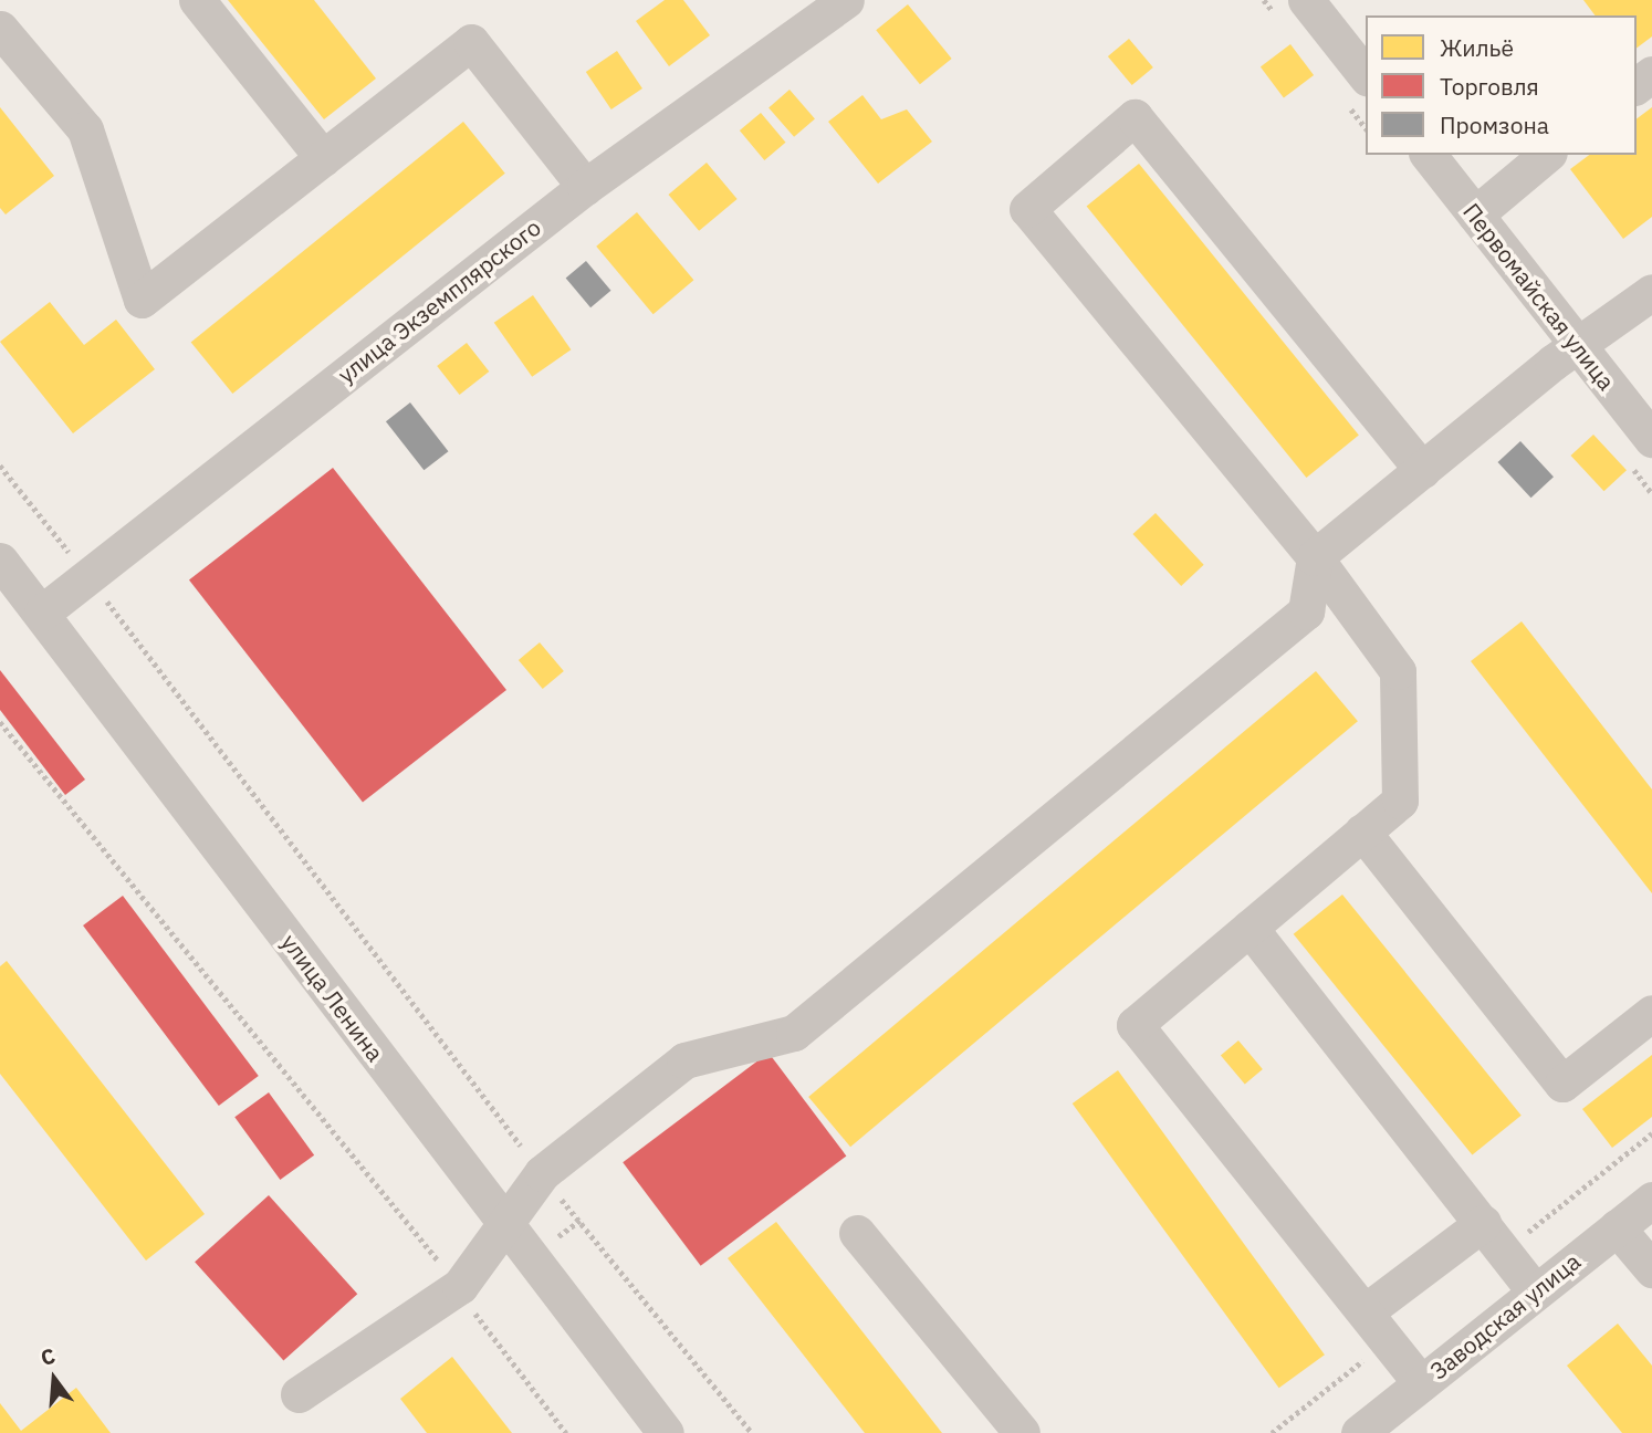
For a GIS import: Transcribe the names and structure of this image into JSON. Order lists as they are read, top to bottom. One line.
{"streets":{"street":["Первомайская улица","улица Экземплярского","улица Ленина","Заводская улица"]},"crossings":[["улица Экземплярского","улица Ленина"]],"legend":["Жильё","Торговля","Промзона"],"north":"top"}
